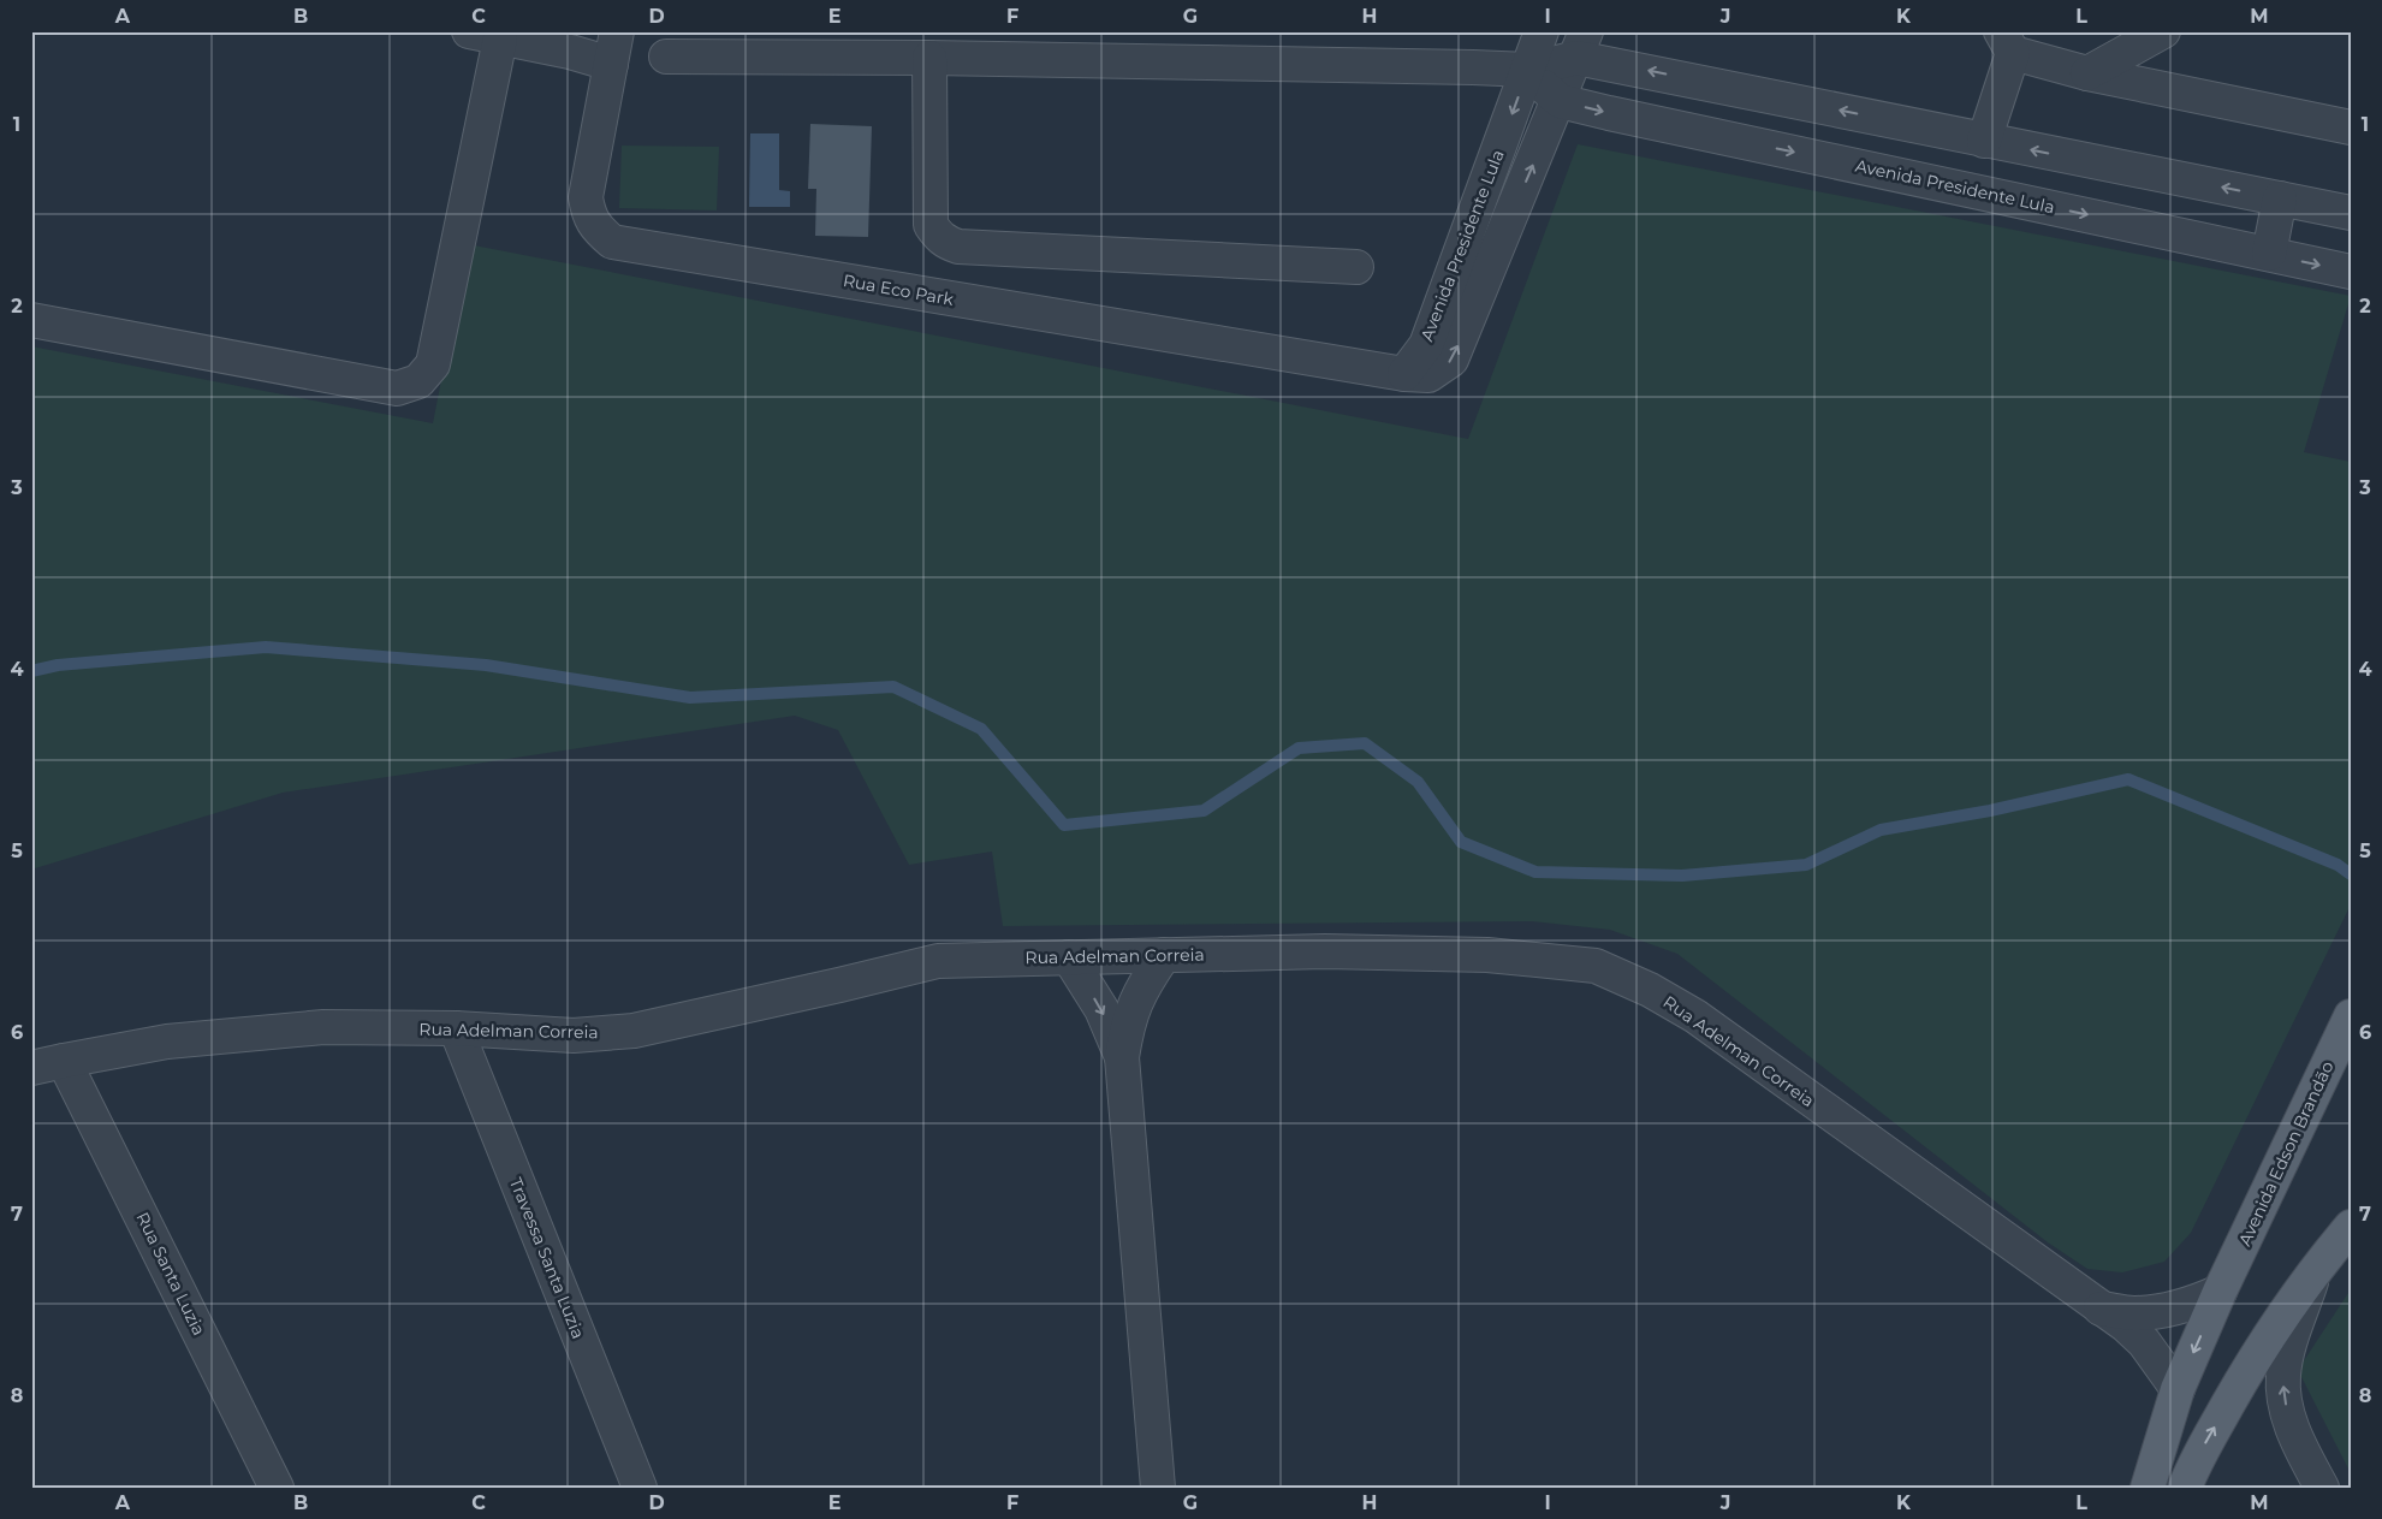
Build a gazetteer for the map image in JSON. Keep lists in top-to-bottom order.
{
  "streets": {
    "main road": ["Avenida Edson Brandão"],
    "street": [
      "Avenida Presidente Lula",
      "Rua Eco Park",
      "Rua Adelman Correia",
      "Travessa Santa Luzia",
      "Rua Santa Luzia"
    ]
  },
  "crossings": [
    ["Avenida Presidente Lula", "Rua Eco Park"],
    ["Rua Adelman Correia", "Avenida Edson Brandão"],
    ["Rua Adelman Correia", "Travessa Santa Luzia"],
    ["Rua Adelman Correia", "Rua Santa Luzia"]
  ],
  "grid": {
    "columns": [
      "A",
      "B",
      "C",
      "D",
      "E",
      "F",
      "G",
      "H",
      "I",
      "J",
      "K",
      "L",
      "M"
    ],
    "rows": [
      "1",
      "2",
      "3",
      "4",
      "5",
      "6",
      "7",
      "8"
    ]
  }
}
